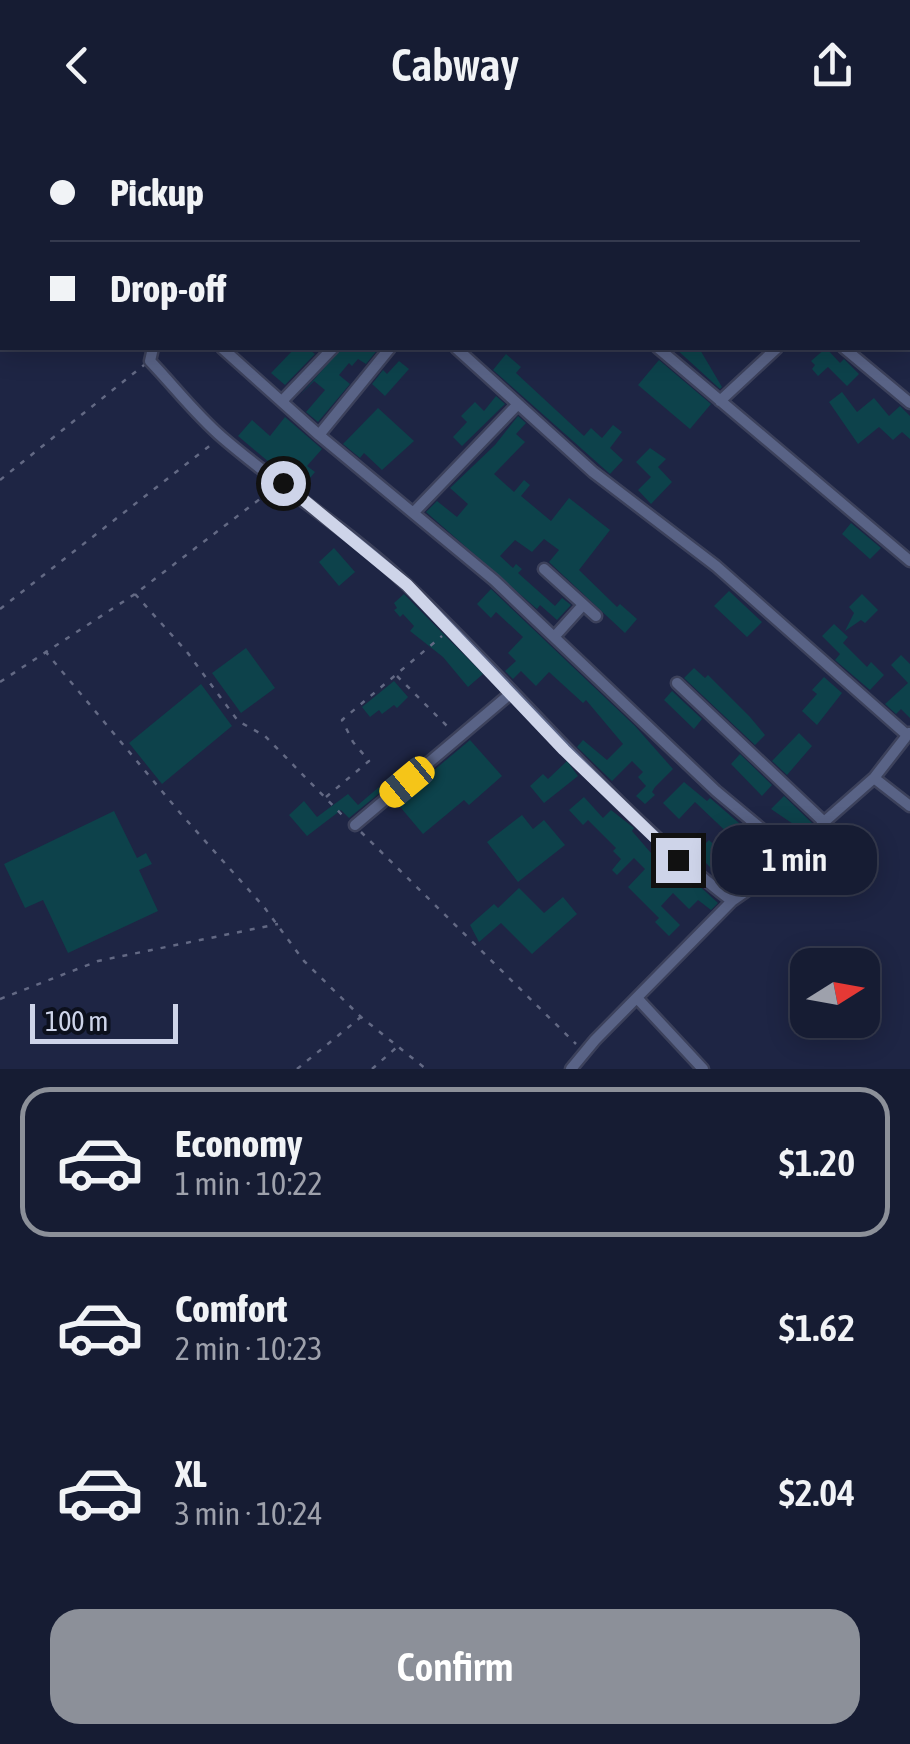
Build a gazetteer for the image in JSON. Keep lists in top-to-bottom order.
{
  "scale_bar": "100 m",
  "north": "right",
  "page": {
    "header": "Cabway",
    "banner": ["Pickup", "Drop-off"],
    "bubble": "1 min",
    "scale": "100 m",
    "list": [
      {
        "name": "Economy",
        "note": "1 min · 10:22",
        "value": "$1.20"
      },
      {
        "name": "Comfort",
        "note": "2 min · 10:23",
        "value": "$1.62"
      },
      {
        "name": "XL",
        "note": "3 min · 10:24",
        "value": "$2.04"
      }
    ],
    "buttons": "Confirm"
  }
}
